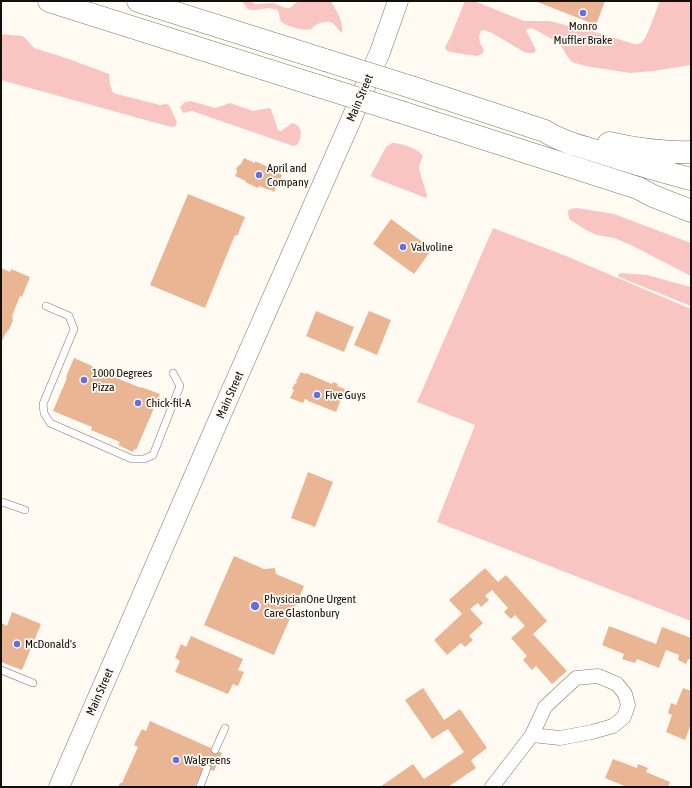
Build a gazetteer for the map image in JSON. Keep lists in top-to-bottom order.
{
  "streets": {
    "main road": ["Main Street"]
  },
  "places": [
    "Monro Muffler Brake",
    "April and Company",
    "Valvoline",
    "1000 Degrees Pizza",
    "Five Guys",
    "Chick-fil-A",
    "PhysicianOne Urgent Care Glastonbury",
    "McDonald's",
    "Walgreens"
  ]
}
